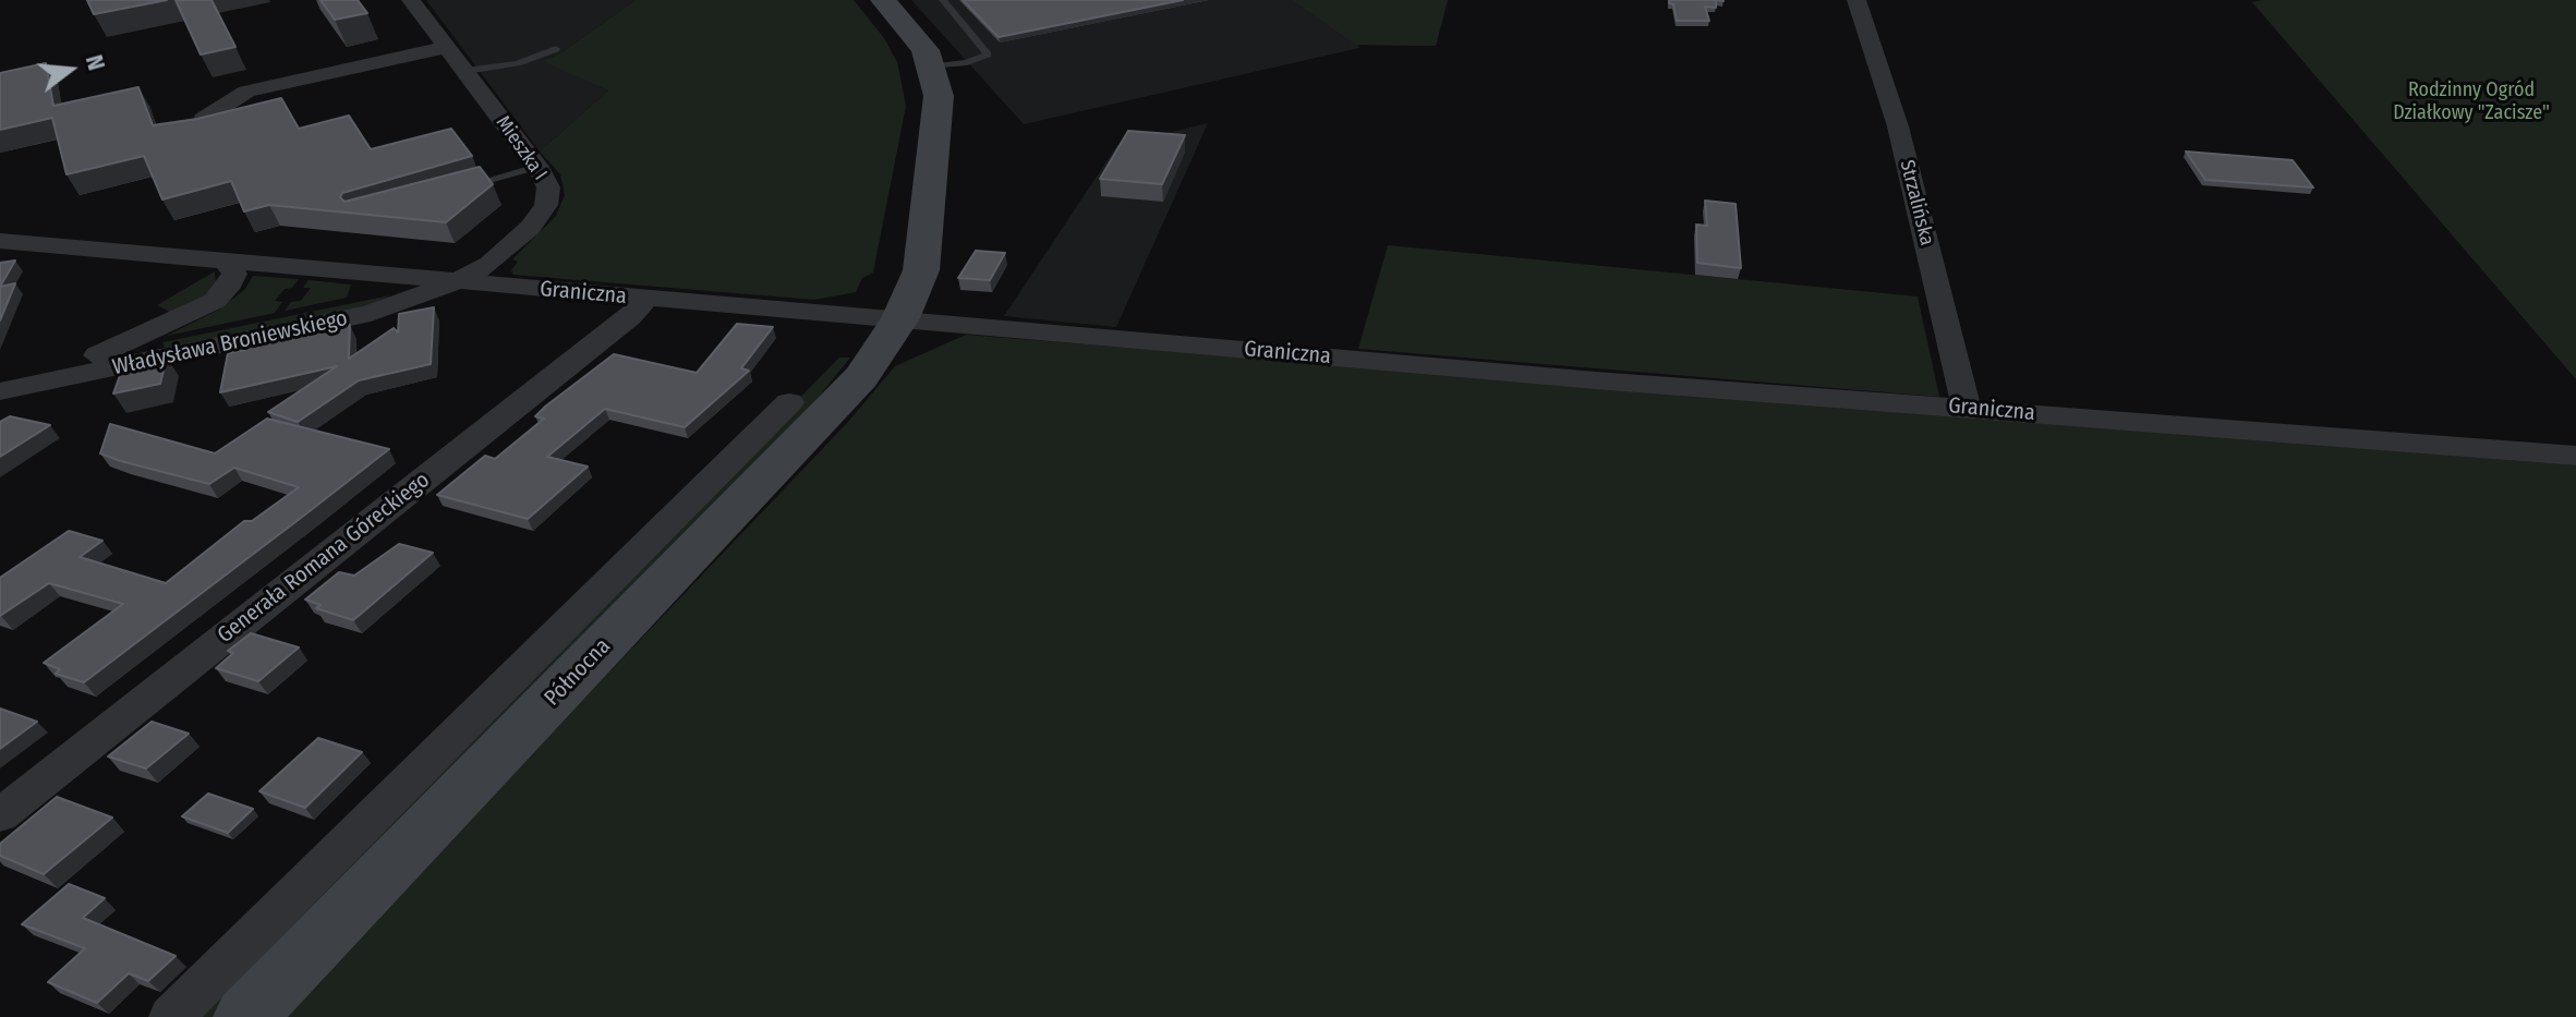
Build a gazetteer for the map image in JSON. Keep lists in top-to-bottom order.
{
  "streets": {
    "main road": ["Północna"],
    "street": [
      "Mieszka I",
      "Strzalińska",
      "Graniczna",
      "Władysława Broniewskiego",
      "Generała Romana Góreckiego"
    ]
  },
  "crossings": [
    ["Mieszka I", "Graniczna"],
    ["Mieszka I", "Władysława Broniewskiego"],
    ["Strzalińska", "Graniczna"],
    ["Graniczna", "Władysława Broniewskiego"],
    ["Graniczna", "Generała Romana Góreckiego"],
    ["Graniczna", "Północna"]
  ],
  "parks": ["Rodzinny Ogród Działkowy \"Zacisze\""],
  "north": "right"
}
